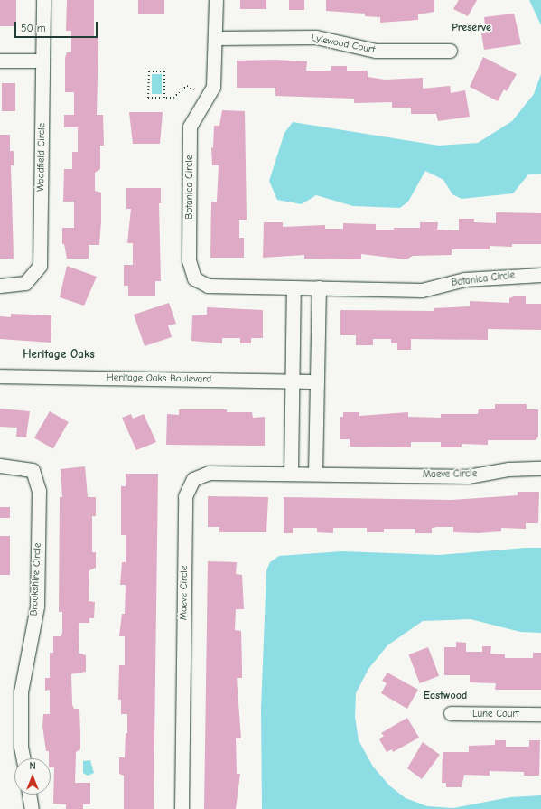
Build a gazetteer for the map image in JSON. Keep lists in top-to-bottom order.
{
  "streets": {
    "street": [
      "Lylewood Court",
      "Woodfield Circle",
      "Botanica Circle",
      "Heritage Oaks Boulevard",
      "Maeve Circle",
      "Brookshire Circle",
      "Lune Court"
    ]
  },
  "crossings": [
    ["Lylewood Court", "Botanica Circle"]
  ],
  "districts": ["Preserve", "Heritage Oaks", "Eastwood"],
  "scale_bar": "50 m",
  "north": "top"
}
